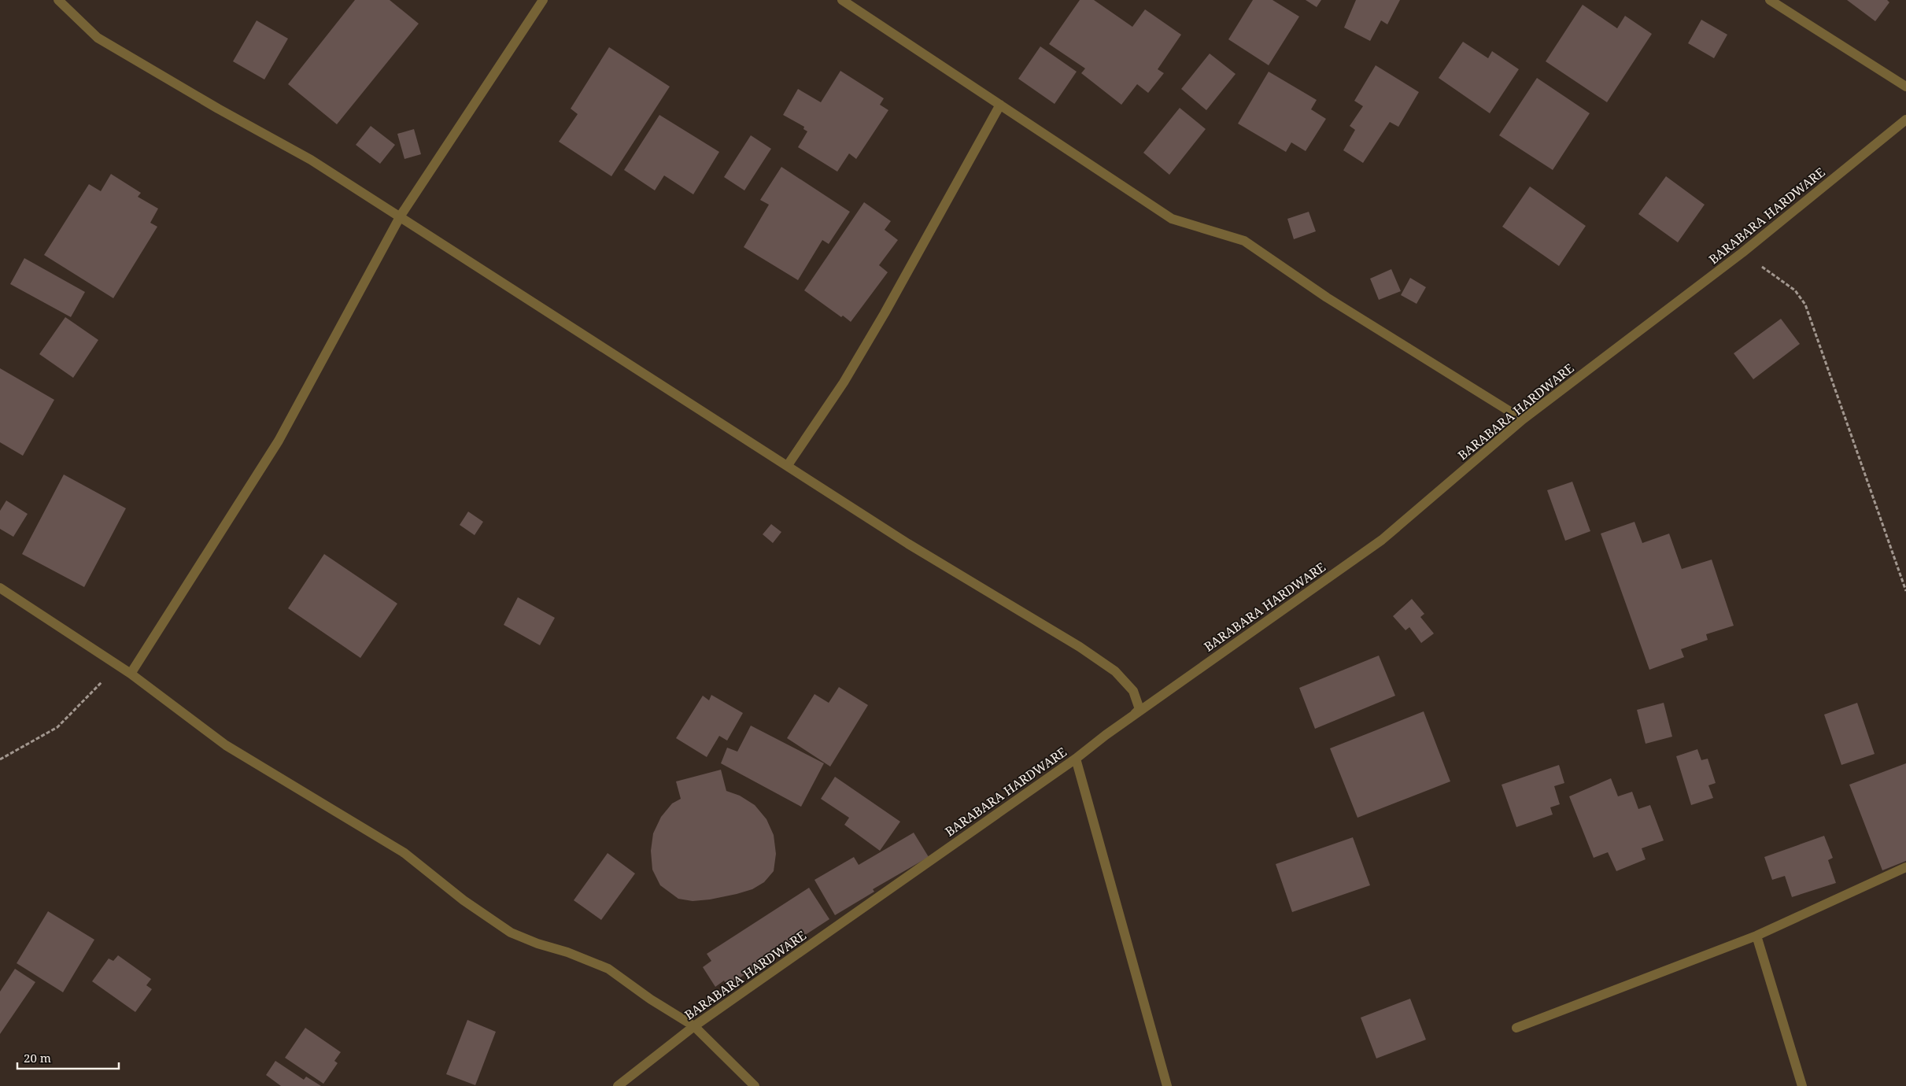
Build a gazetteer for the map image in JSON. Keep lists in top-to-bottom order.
{
  "streets": {
    "street": ["BARABARA HARDWARE"]
  },
  "scale_bar": "20 m"
}
